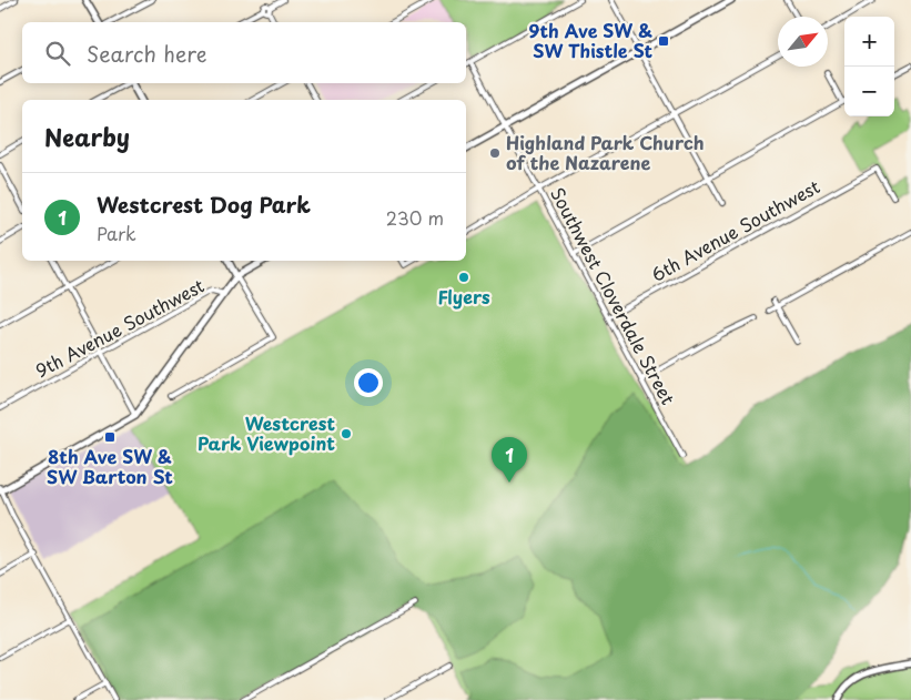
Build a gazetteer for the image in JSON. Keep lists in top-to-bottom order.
{
  "streets": {
    "street": ["6th Avenue Southwest", "Southwest Cloverdale Street", "9th Avenue Southwest"]
  },
  "crossings": [
    ["6th Avenue Southwest", "Southwest Cloverdale Street"]
  ],
  "places": {
    "transit": ["9th Ave SW & SW Thistle St", "8th Ave SW & SW Barton St"],
    "other": ["Highland Park Church of the Nazarene", "Flyers", "Westcrest Park Viewpoint"]
  },
  "north": "top right",
  "page": {
    "map_buttons": ["+", "−"],
    "search": "Search here",
    "heading": "Nearby",
    "list": [
      {
        "mark": "1",
        "name": "Westcrest Dog Park",
        "note": "Park",
        "value": "230 m"
      }
    ],
    "pins": "1"
  }
}
